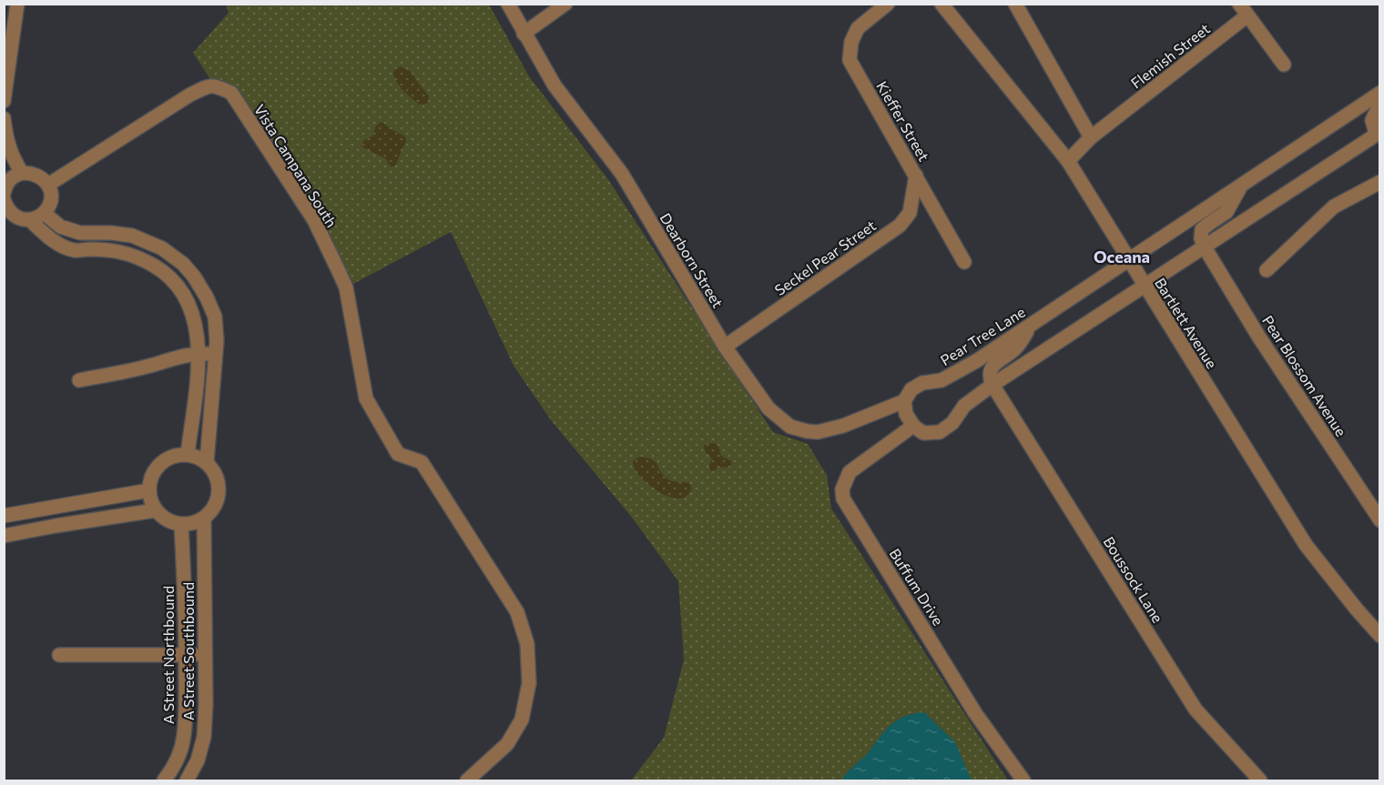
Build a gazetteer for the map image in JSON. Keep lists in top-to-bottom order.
{
  "streets": {
    "street": [
      "Flemish Street",
      "Kieffer Street",
      "Vista Campana South",
      "Seckel Pear Street",
      "Dearborn Street",
      "Bartlett Avenue",
      "Pear Tree Lane",
      "Pear Blossom Avenue",
      "Boussock Lane",
      "Buffum Drive",
      "A Street Southbound",
      "A Street Northbound"
    ]
  },
  "crossings": [
    ["Flemish Street", "Bartlett Avenue"],
    ["Kieffer Street", "Seckel Pear Street"],
    ["Seckel Pear Street", "Dearborn Street"],
    ["Dearborn Street", "Pear Tree Lane"],
    ["Bartlett Avenue", "Pear Tree Lane"],
    ["A Street Southbound", "A Street Northbound"]
  ],
  "districts": ["Oceana"]
}
